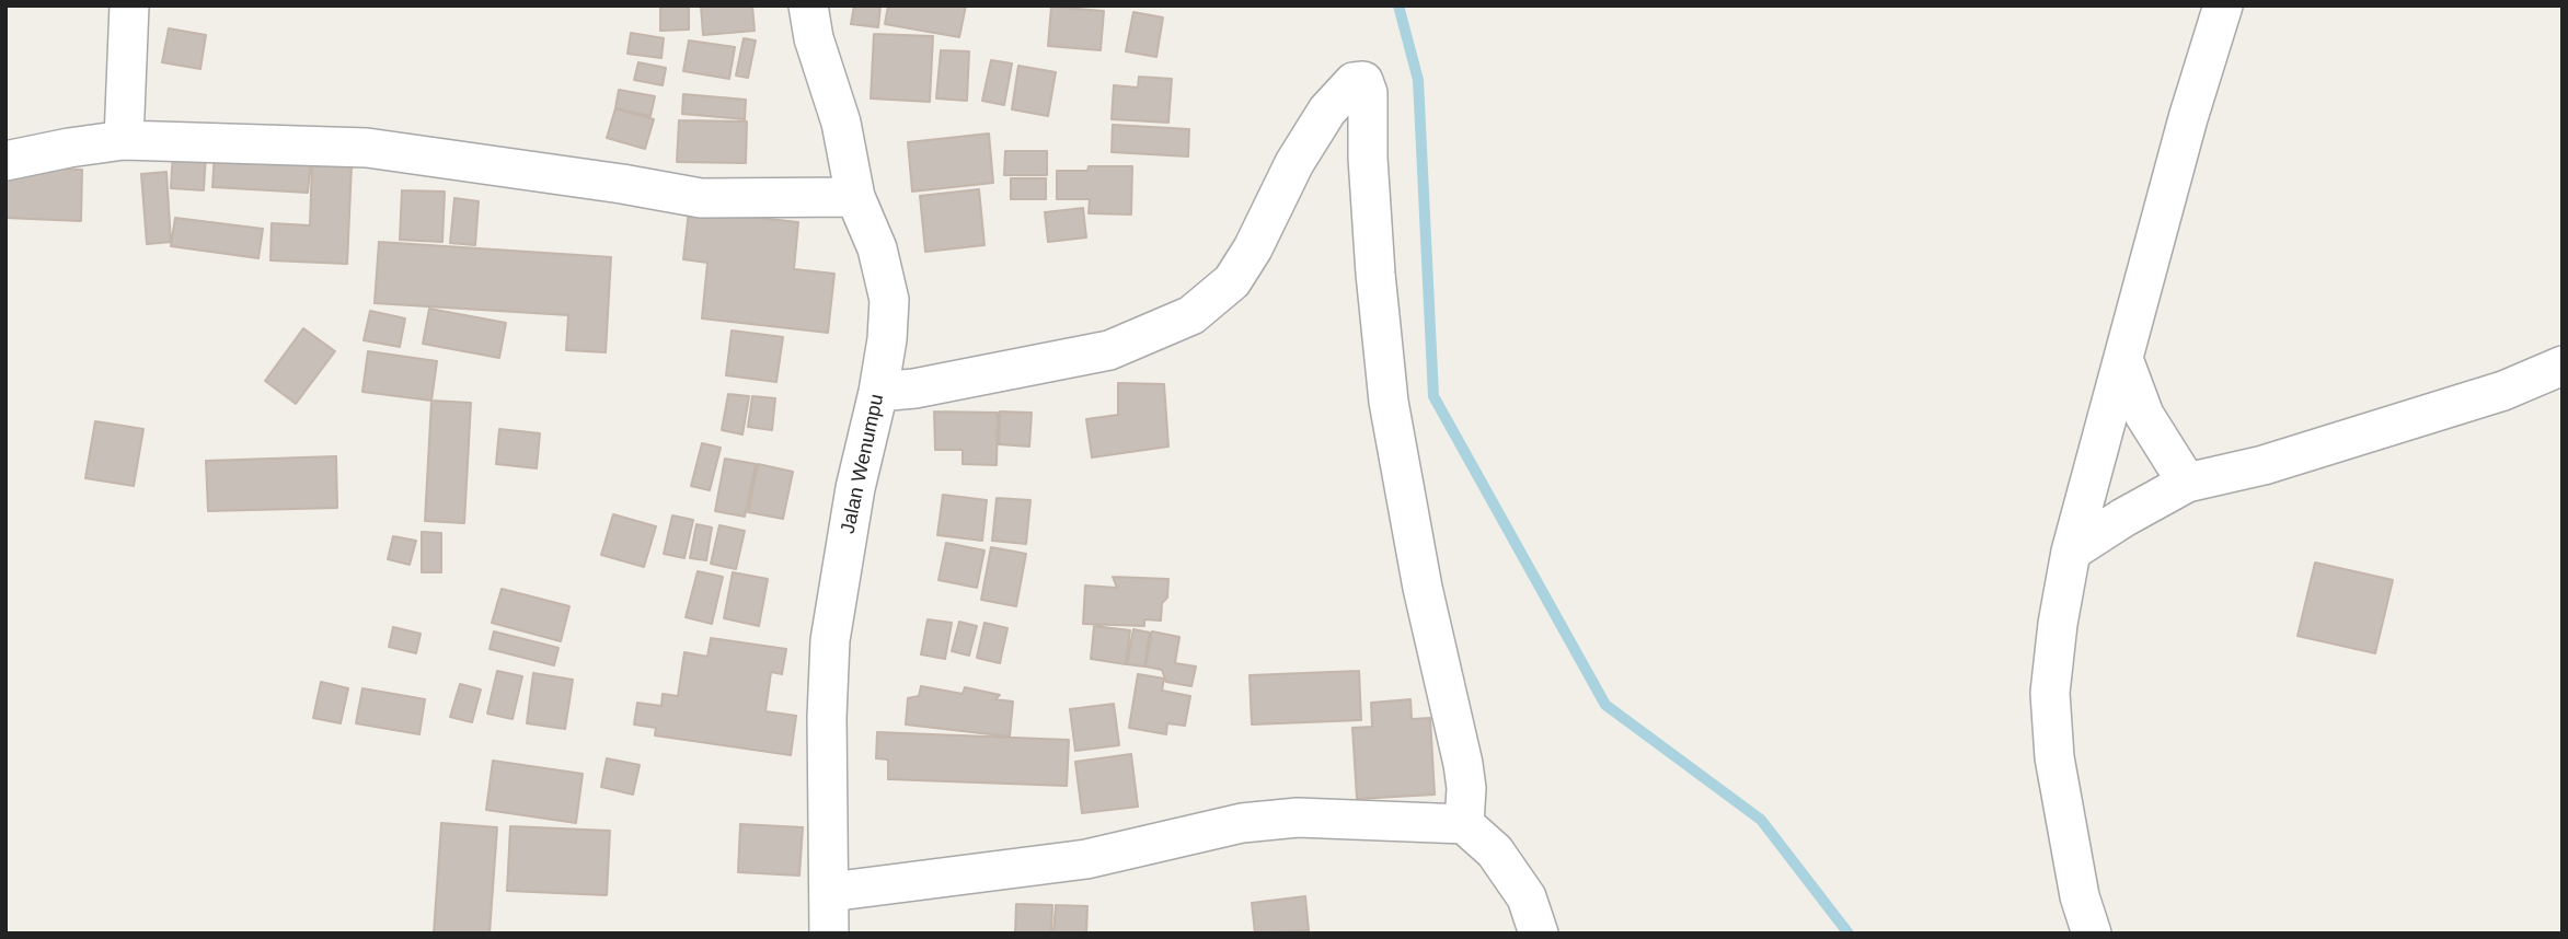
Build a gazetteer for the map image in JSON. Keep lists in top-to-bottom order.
{
  "streets": {
    "street": ["Jalan Wenumpu"]
  }
}
